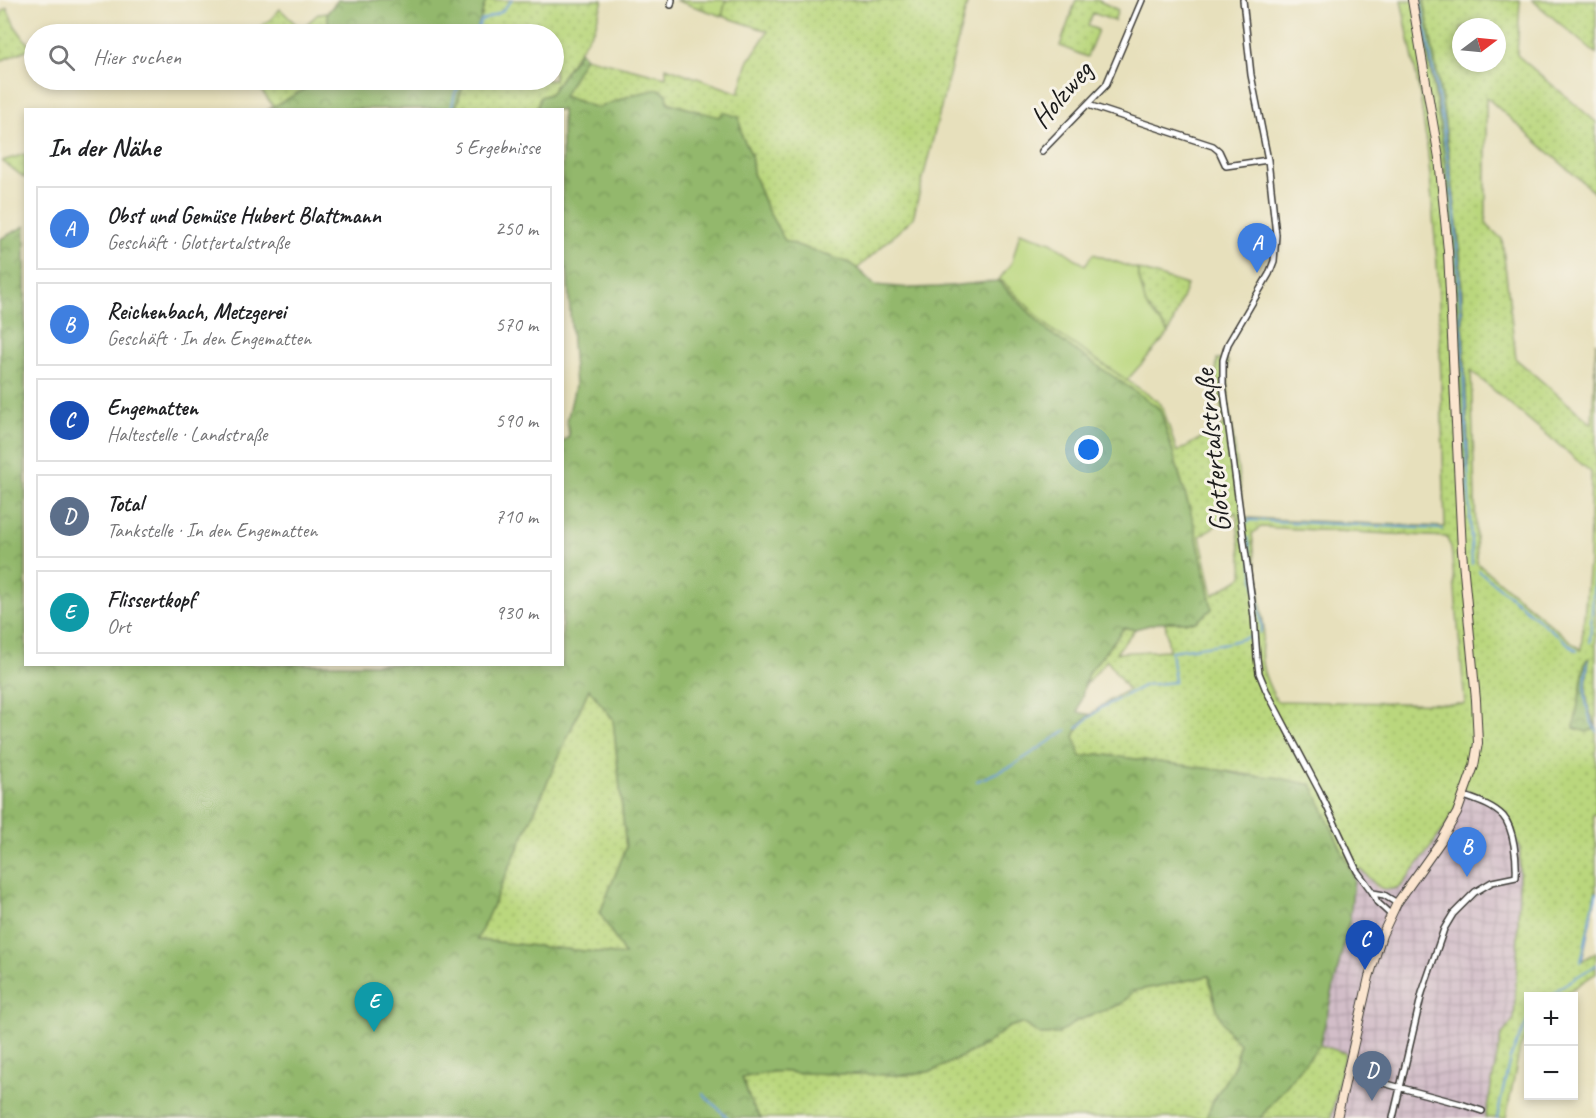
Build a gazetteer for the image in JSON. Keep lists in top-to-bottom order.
{
  "streets": {
    "street": ["Holzweg", "Glottertalstraße"]
  },
  "north": "right",
  "page": {
    "search": "Hier suchen",
    "heading": ["In der Nähe", "5 Ergebnisse"],
    "list": [
      {
        "mark": "A",
        "name": "Obst und Gemüse Hubert Blattmann",
        "note": "Geschäft · Glottertalstraße",
        "value": "250 m"
      },
      {
        "mark": "B",
        "name": "Reichenbach, Metzgerei",
        "note": "Geschäft · In den Engematten",
        "value": "570 m"
      },
      {
        "mark": "C",
        "name": "Engematten",
        "note": "Haltestelle · Landstraße",
        "value": "590 m"
      },
      {
        "mark": "D",
        "name": "Total",
        "note": "Tankstelle · In den Engematten",
        "value": "710 m"
      },
      {
        "mark": "E",
        "name": "Flissertkopf",
        "note": "Ort",
        "value": "930 m"
      }
    ],
    "pins": [
      "A",
      "B",
      "C",
      "E",
      "D"
    ],
    "map_buttons": ["+", "−"]
  }
}
